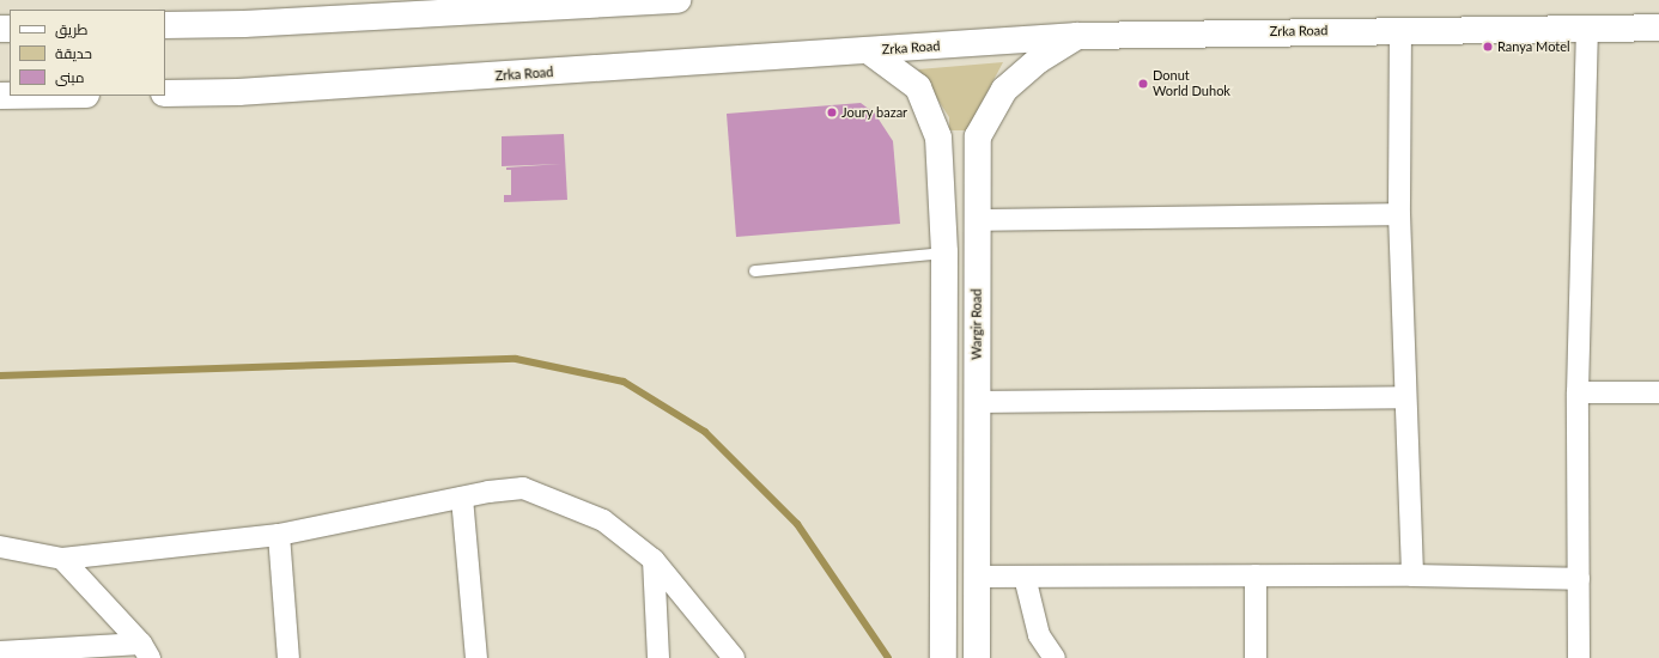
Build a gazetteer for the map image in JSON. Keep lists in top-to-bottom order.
{
  "streets": {
    "main road": ["Zrka Road", "Wargir Road"]
  },
  "crossings": [
    ["Zrka Road", "Wargir Road"]
  ],
  "places": ["Ranya Motel", "Donut World Duhok", "Joury bazar"],
  "legend": ["طريق", "حديقة", "مبنى"]
}
